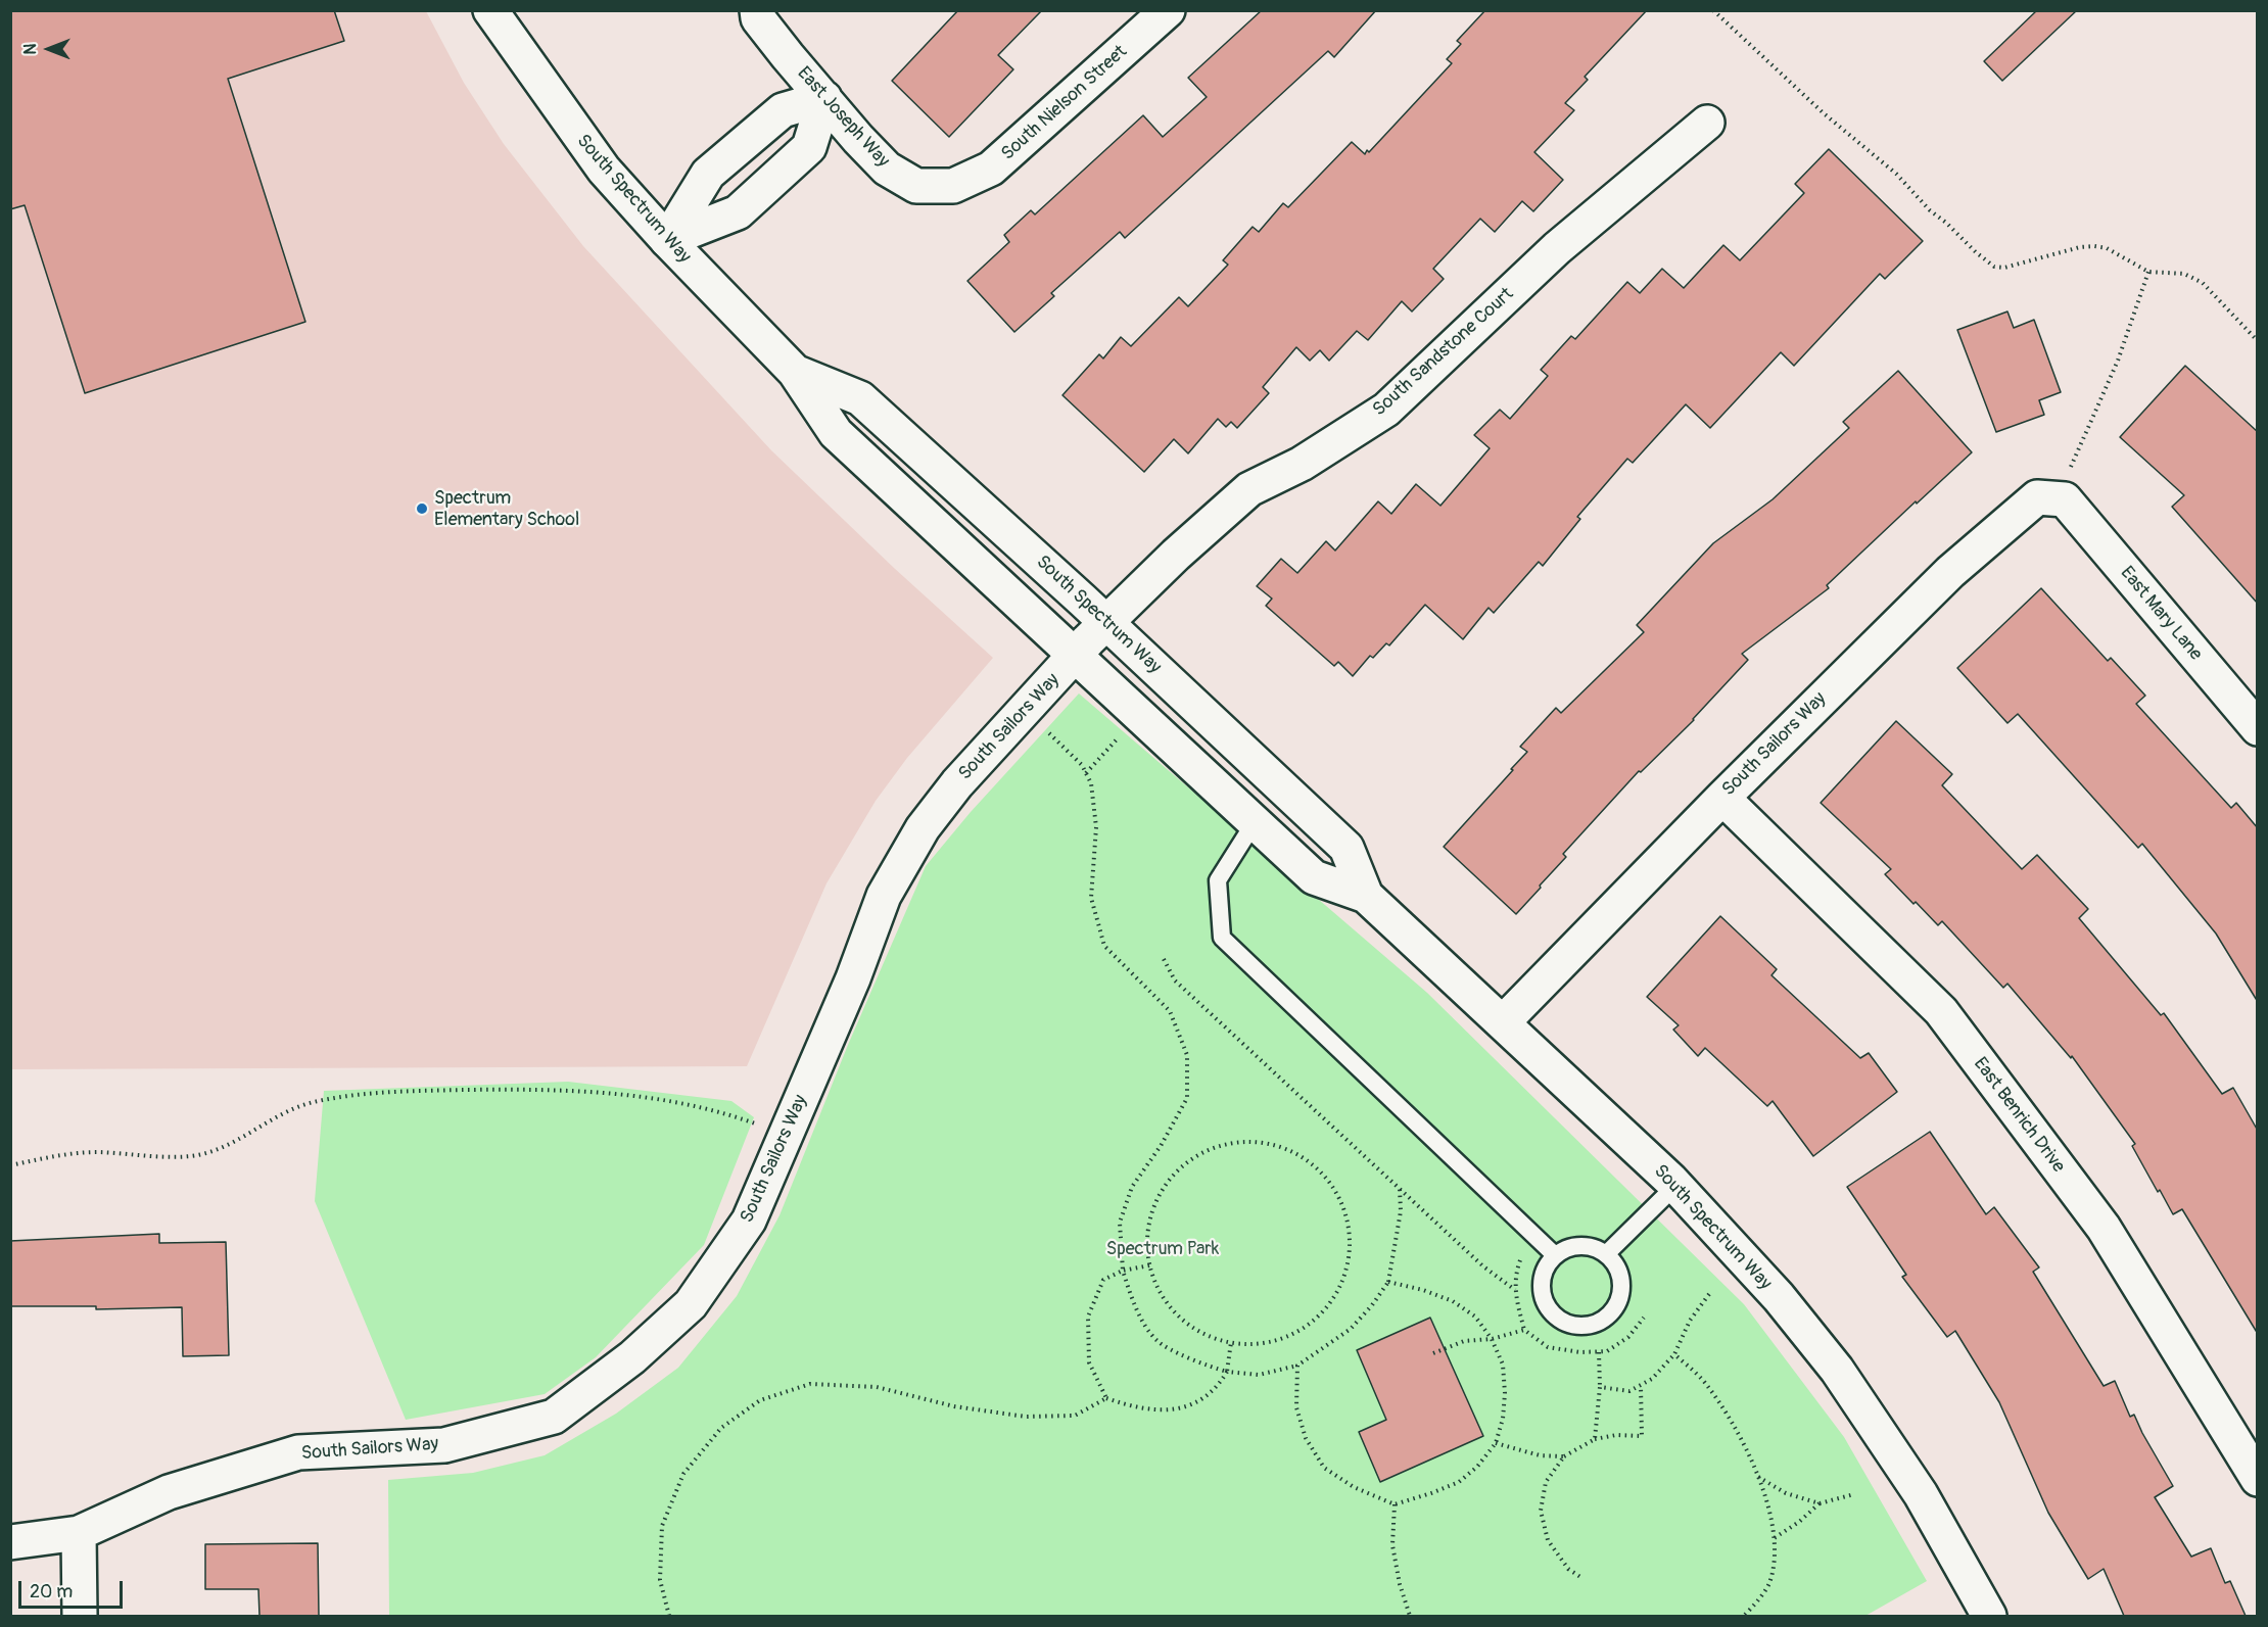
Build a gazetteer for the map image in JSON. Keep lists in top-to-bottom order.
{
  "streets": {
    "street": [
      "South Nielson Street",
      "East Joseph Way",
      "South Spectrum Way",
      "South Sandstone Court",
      "East Mary Lane",
      "South Sailors Way",
      "East Benrich Drive"
    ]
  },
  "crossings": [
    ["South Nielson Street", "East Joseph Way"],
    ["South Spectrum Way", "South Sandstone Court"],
    ["South Spectrum Way", "South Sailors Way"],
    ["South Sandstone Court", "South Sailors Way"],
    ["East Mary Lane", "South Sailors Way"],
    ["South Sailors Way", "East Benrich Drive"]
  ],
  "parks": ["Spectrum Park"],
  "places": ["Spectrum Elementary School"],
  "scale_bar": "20 m",
  "north": "left"
}
